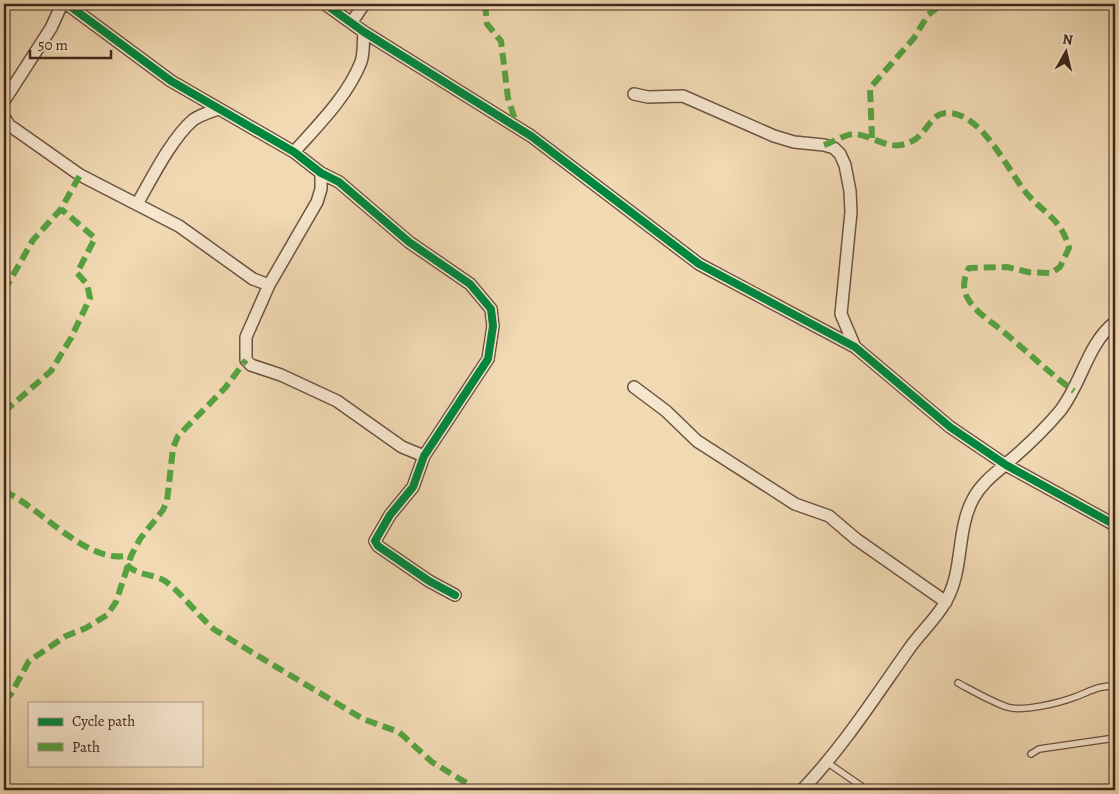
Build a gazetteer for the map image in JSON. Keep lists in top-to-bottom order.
{
  "legend": ["Cycle path", "Path"],
  "scale_bar": "50 m",
  "north": "top"
}
